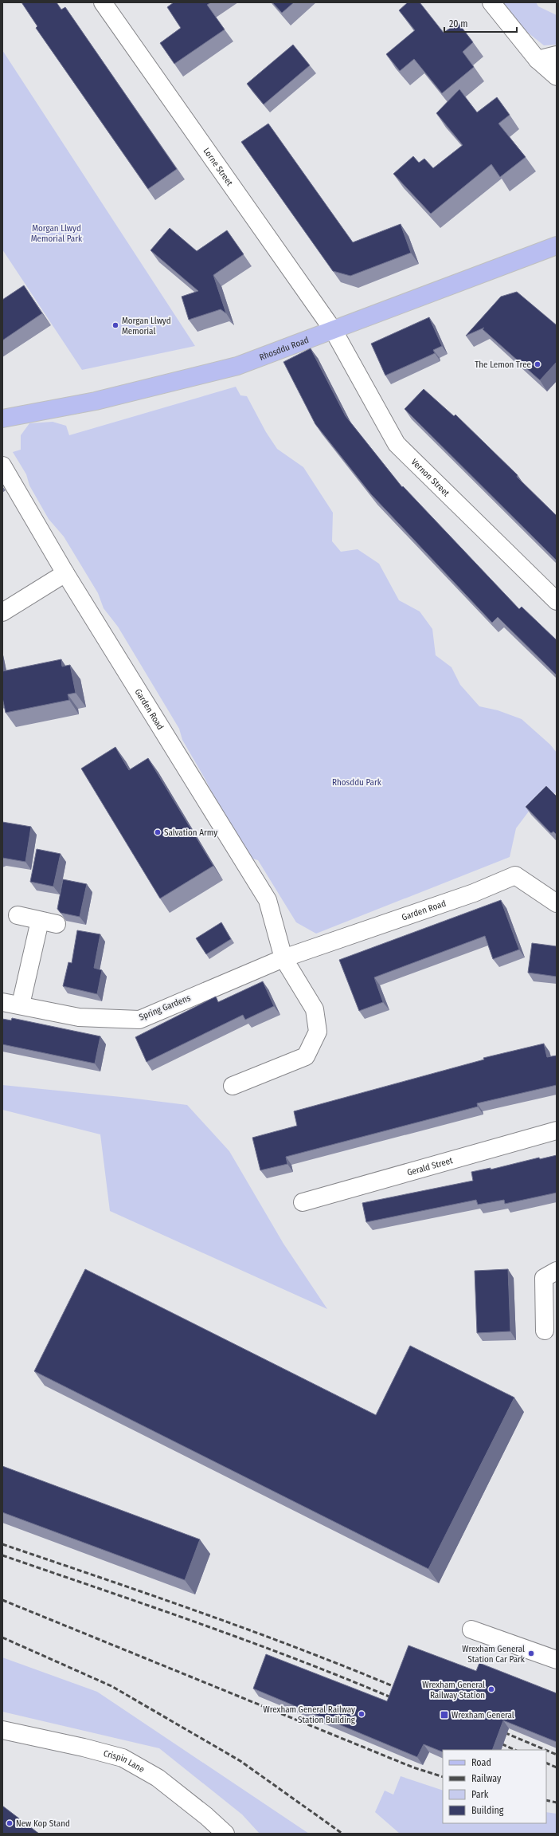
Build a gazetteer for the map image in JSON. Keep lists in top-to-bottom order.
{
  "streets": {
    "main road": ["Rhosddu Road"],
    "street": [
      "Lorne Street",
      "Vernon Street",
      "Garden Road",
      "Spring Gardens",
      "Gerald Street",
      "Crispin Lane"
    ]
  },
  "crossings": [
    ["Lorne Street", "Rhosddu Road"],
    ["Lorne Street", "Vernon Street"],
    ["Rhosddu Road", "Vernon Street"],
    ["Garden Road", "Spring Gardens"]
  ],
  "parks": ["Morgan Llwyd Memorial Park", "Rhosddu Park"],
  "places": {
    "other": [
      "Morgan Llwyd Memorial",
      "The Lemon Tree",
      "Salvation Army",
      "Wrexham General Station Car Park",
      "Wrexham General Railway Station",
      "Wrexham General Railway Station Building",
      "New Kop Stand"
    ],
    "transit": ["Wrexham General"]
  },
  "legend": [
    "Road",
    "Railway",
    "Park",
    "Building"
  ],
  "scale_bar": "20 m"
}
